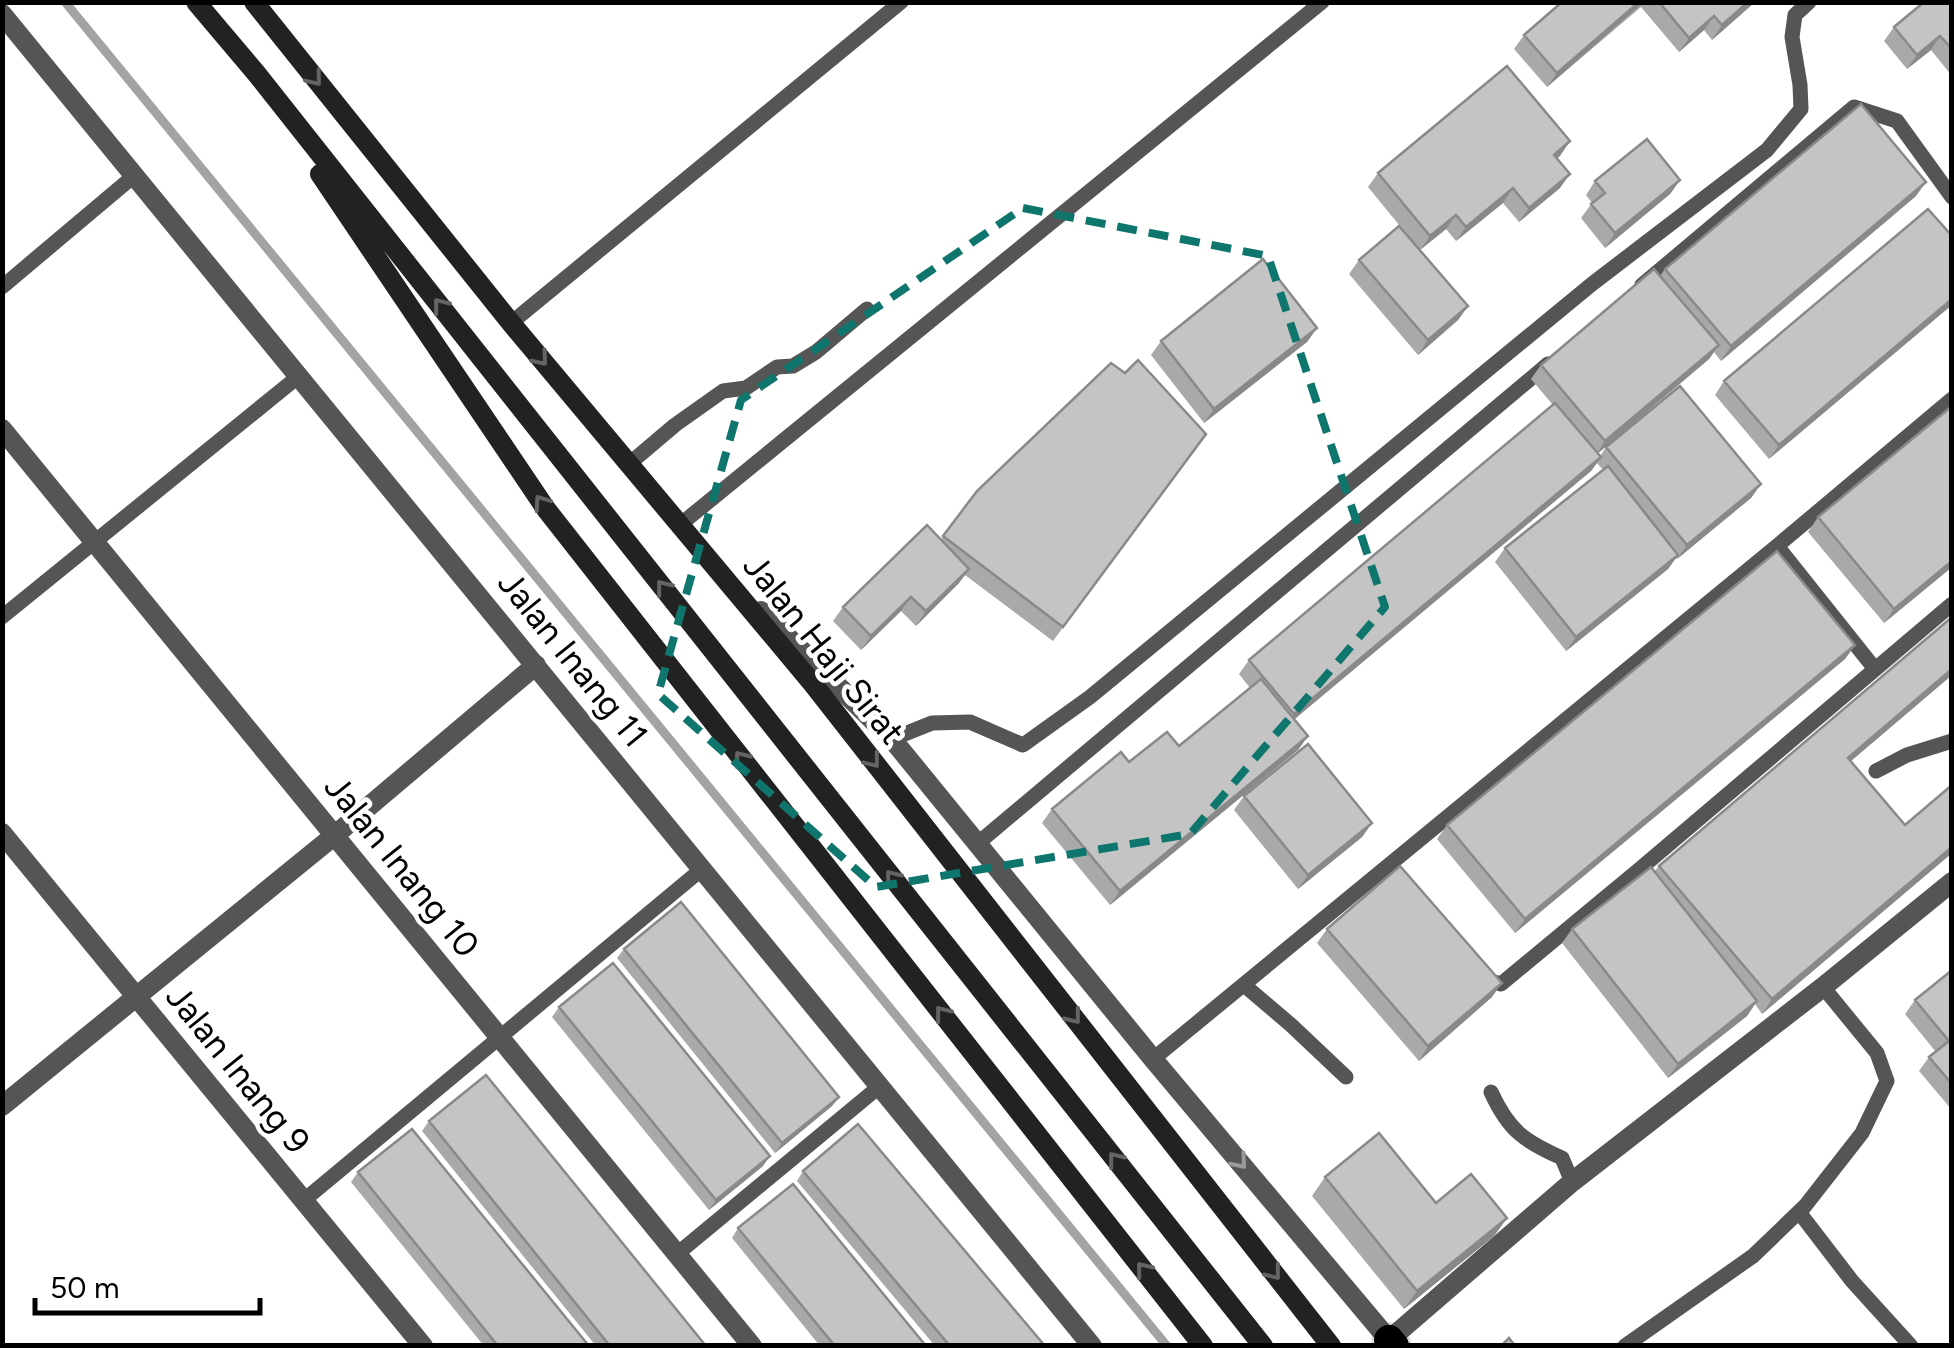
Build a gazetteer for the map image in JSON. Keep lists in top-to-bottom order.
{
  "streets": {
    "main road": ["Jalan Haji Sirat"],
    "street": ["Jalan Inang 11", "Jalan Inang 10", "Jalan Inang 9"]
  },
  "scale_bar": "50 m"
}
